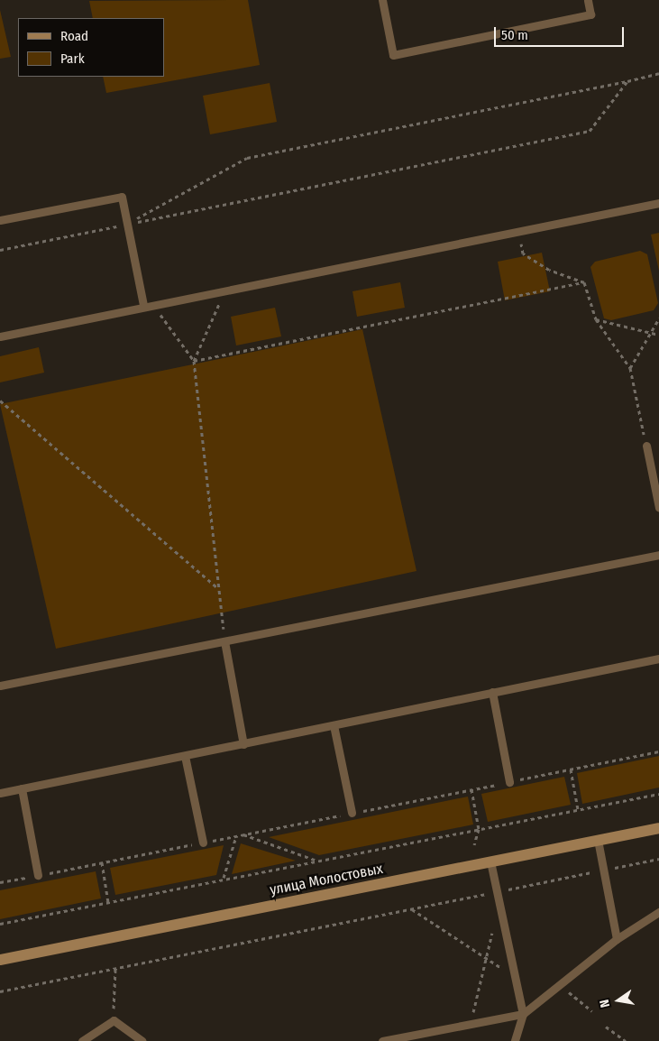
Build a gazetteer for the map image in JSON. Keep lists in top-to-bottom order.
{
  "streets": {
    "street": ["улица Молостовых"]
  },
  "legend": ["Road", "Park"],
  "scale_bar": "50 m",
  "north": "left"
}
